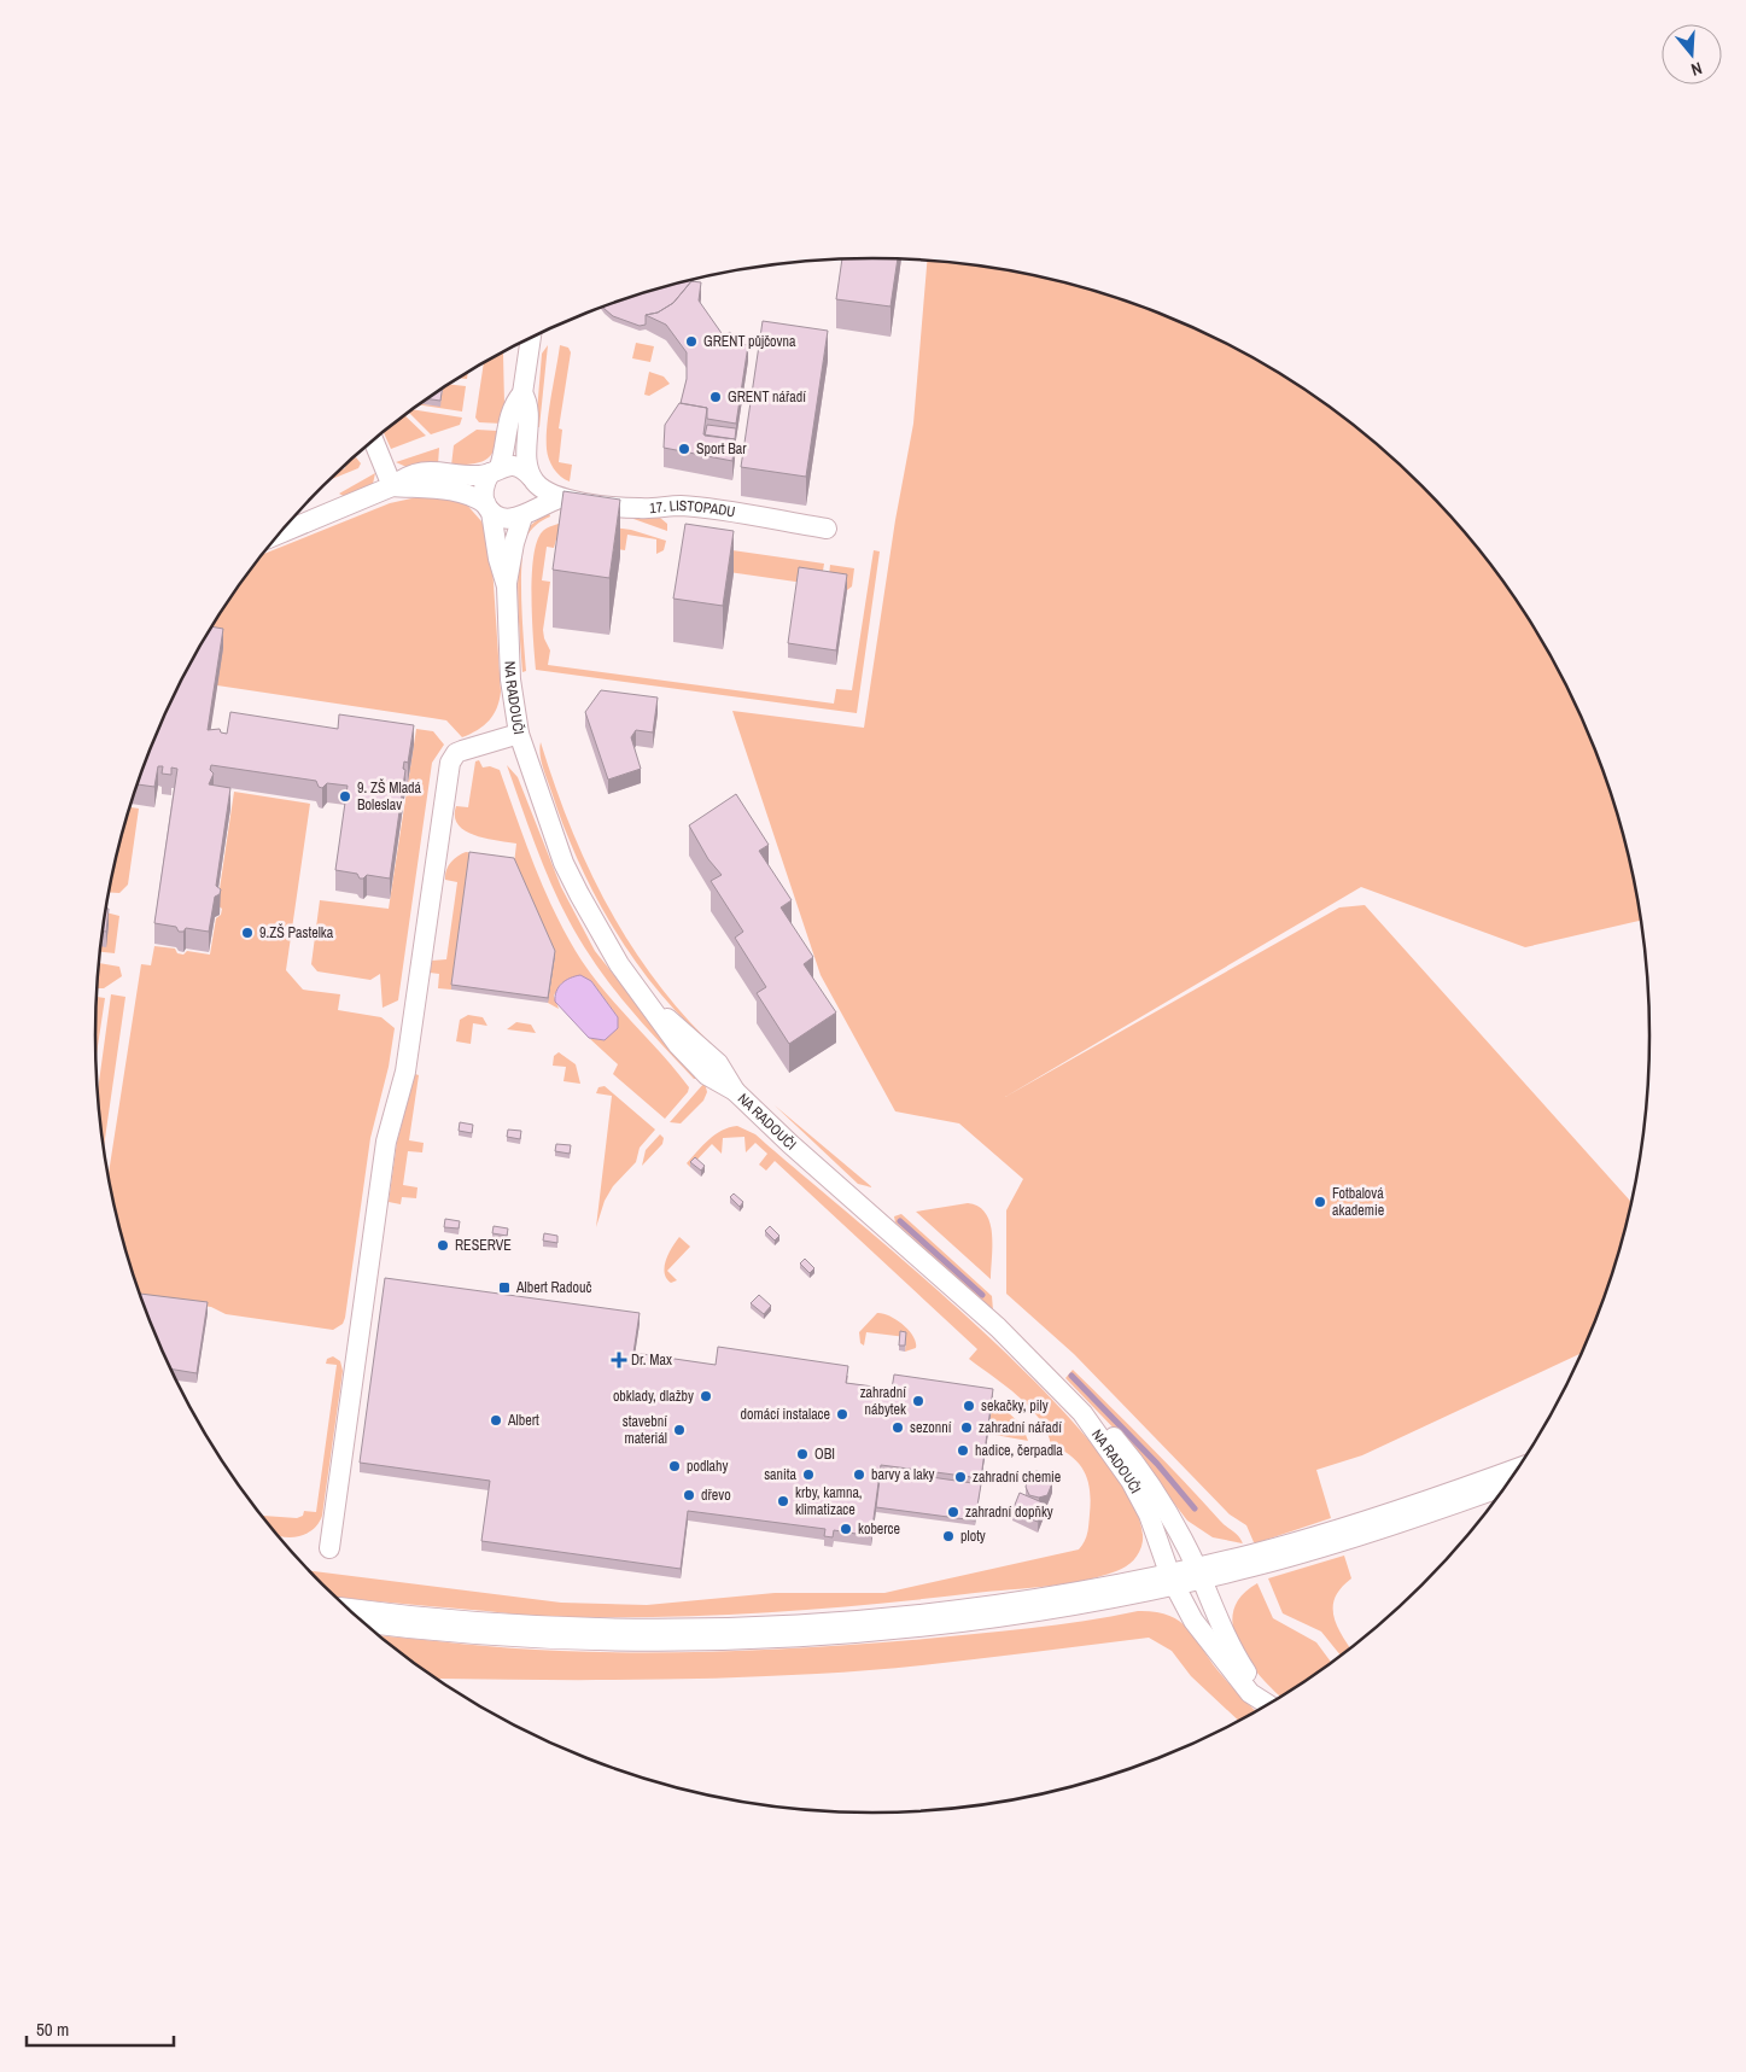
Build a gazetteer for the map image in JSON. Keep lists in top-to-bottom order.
{
  "streets": {
    "street": ["17. LISTOPADU", "NA RADOUČI"]
  },
  "places": {
    "other": [
      "GRENT půjčovna",
      "GRENT nářadí",
      "Sport Bar",
      "9. ZŠ Mladá Boleslav",
      "9.ZŠ Pastelka",
      "Fotbalová akademie",
      "RESERVE",
      "obklady, dlažby",
      "zahradní nábytek",
      "sekačky, pily",
      "domácí instalace",
      "Albert",
      "sezonní",
      "zahradní nářadí",
      "stavební materiál",
      "hadice, čerpadla",
      "OBI",
      "podlahy",
      "sanita",
      "barvy a laky",
      "zahradní chemie",
      "dřevo",
      "krby, kamna, klimatizace",
      "zahradní dopňky",
      "koberce",
      "ploty"
    ],
    "transit": ["Albert Radouč"],
    "health": ["Dr. Max"]
  },
  "scale_bar": "50 m",
  "north": "bottom"
}
